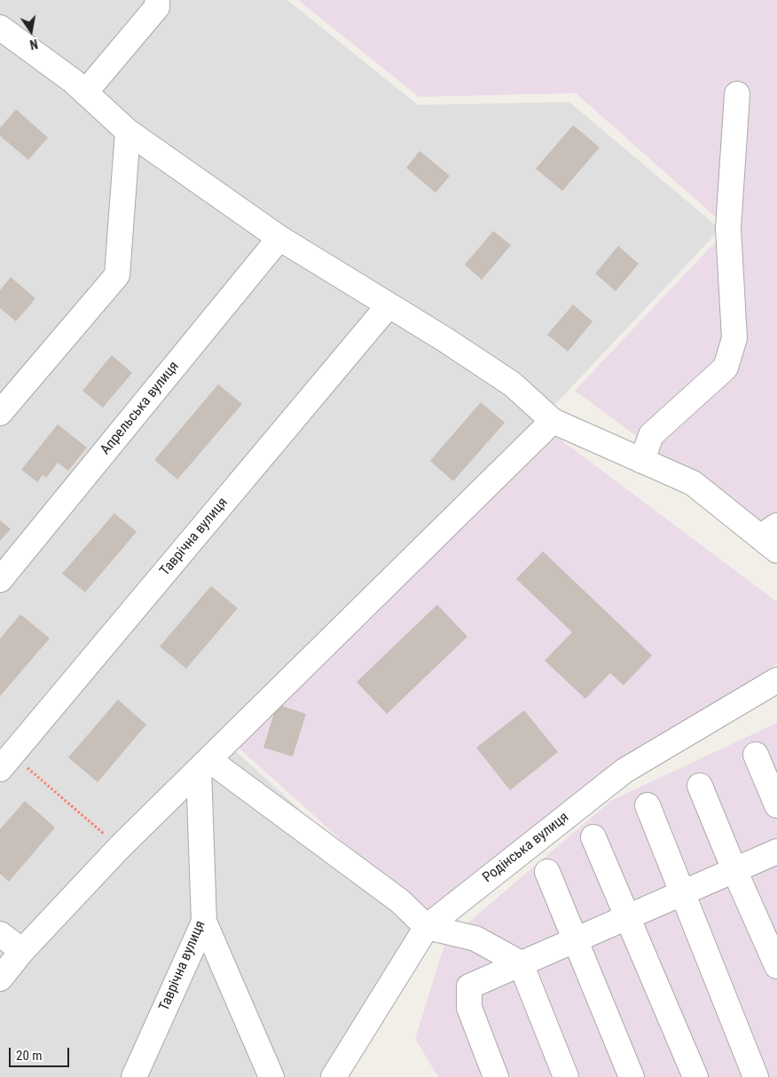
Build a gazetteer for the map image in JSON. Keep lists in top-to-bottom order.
{
  "streets": {
    "street": ["Апрельська вулиця", "Таврічна вулиця", "Родінська вулиця"]
  },
  "scale_bar": "20 m",
  "north": "bottom"
}
